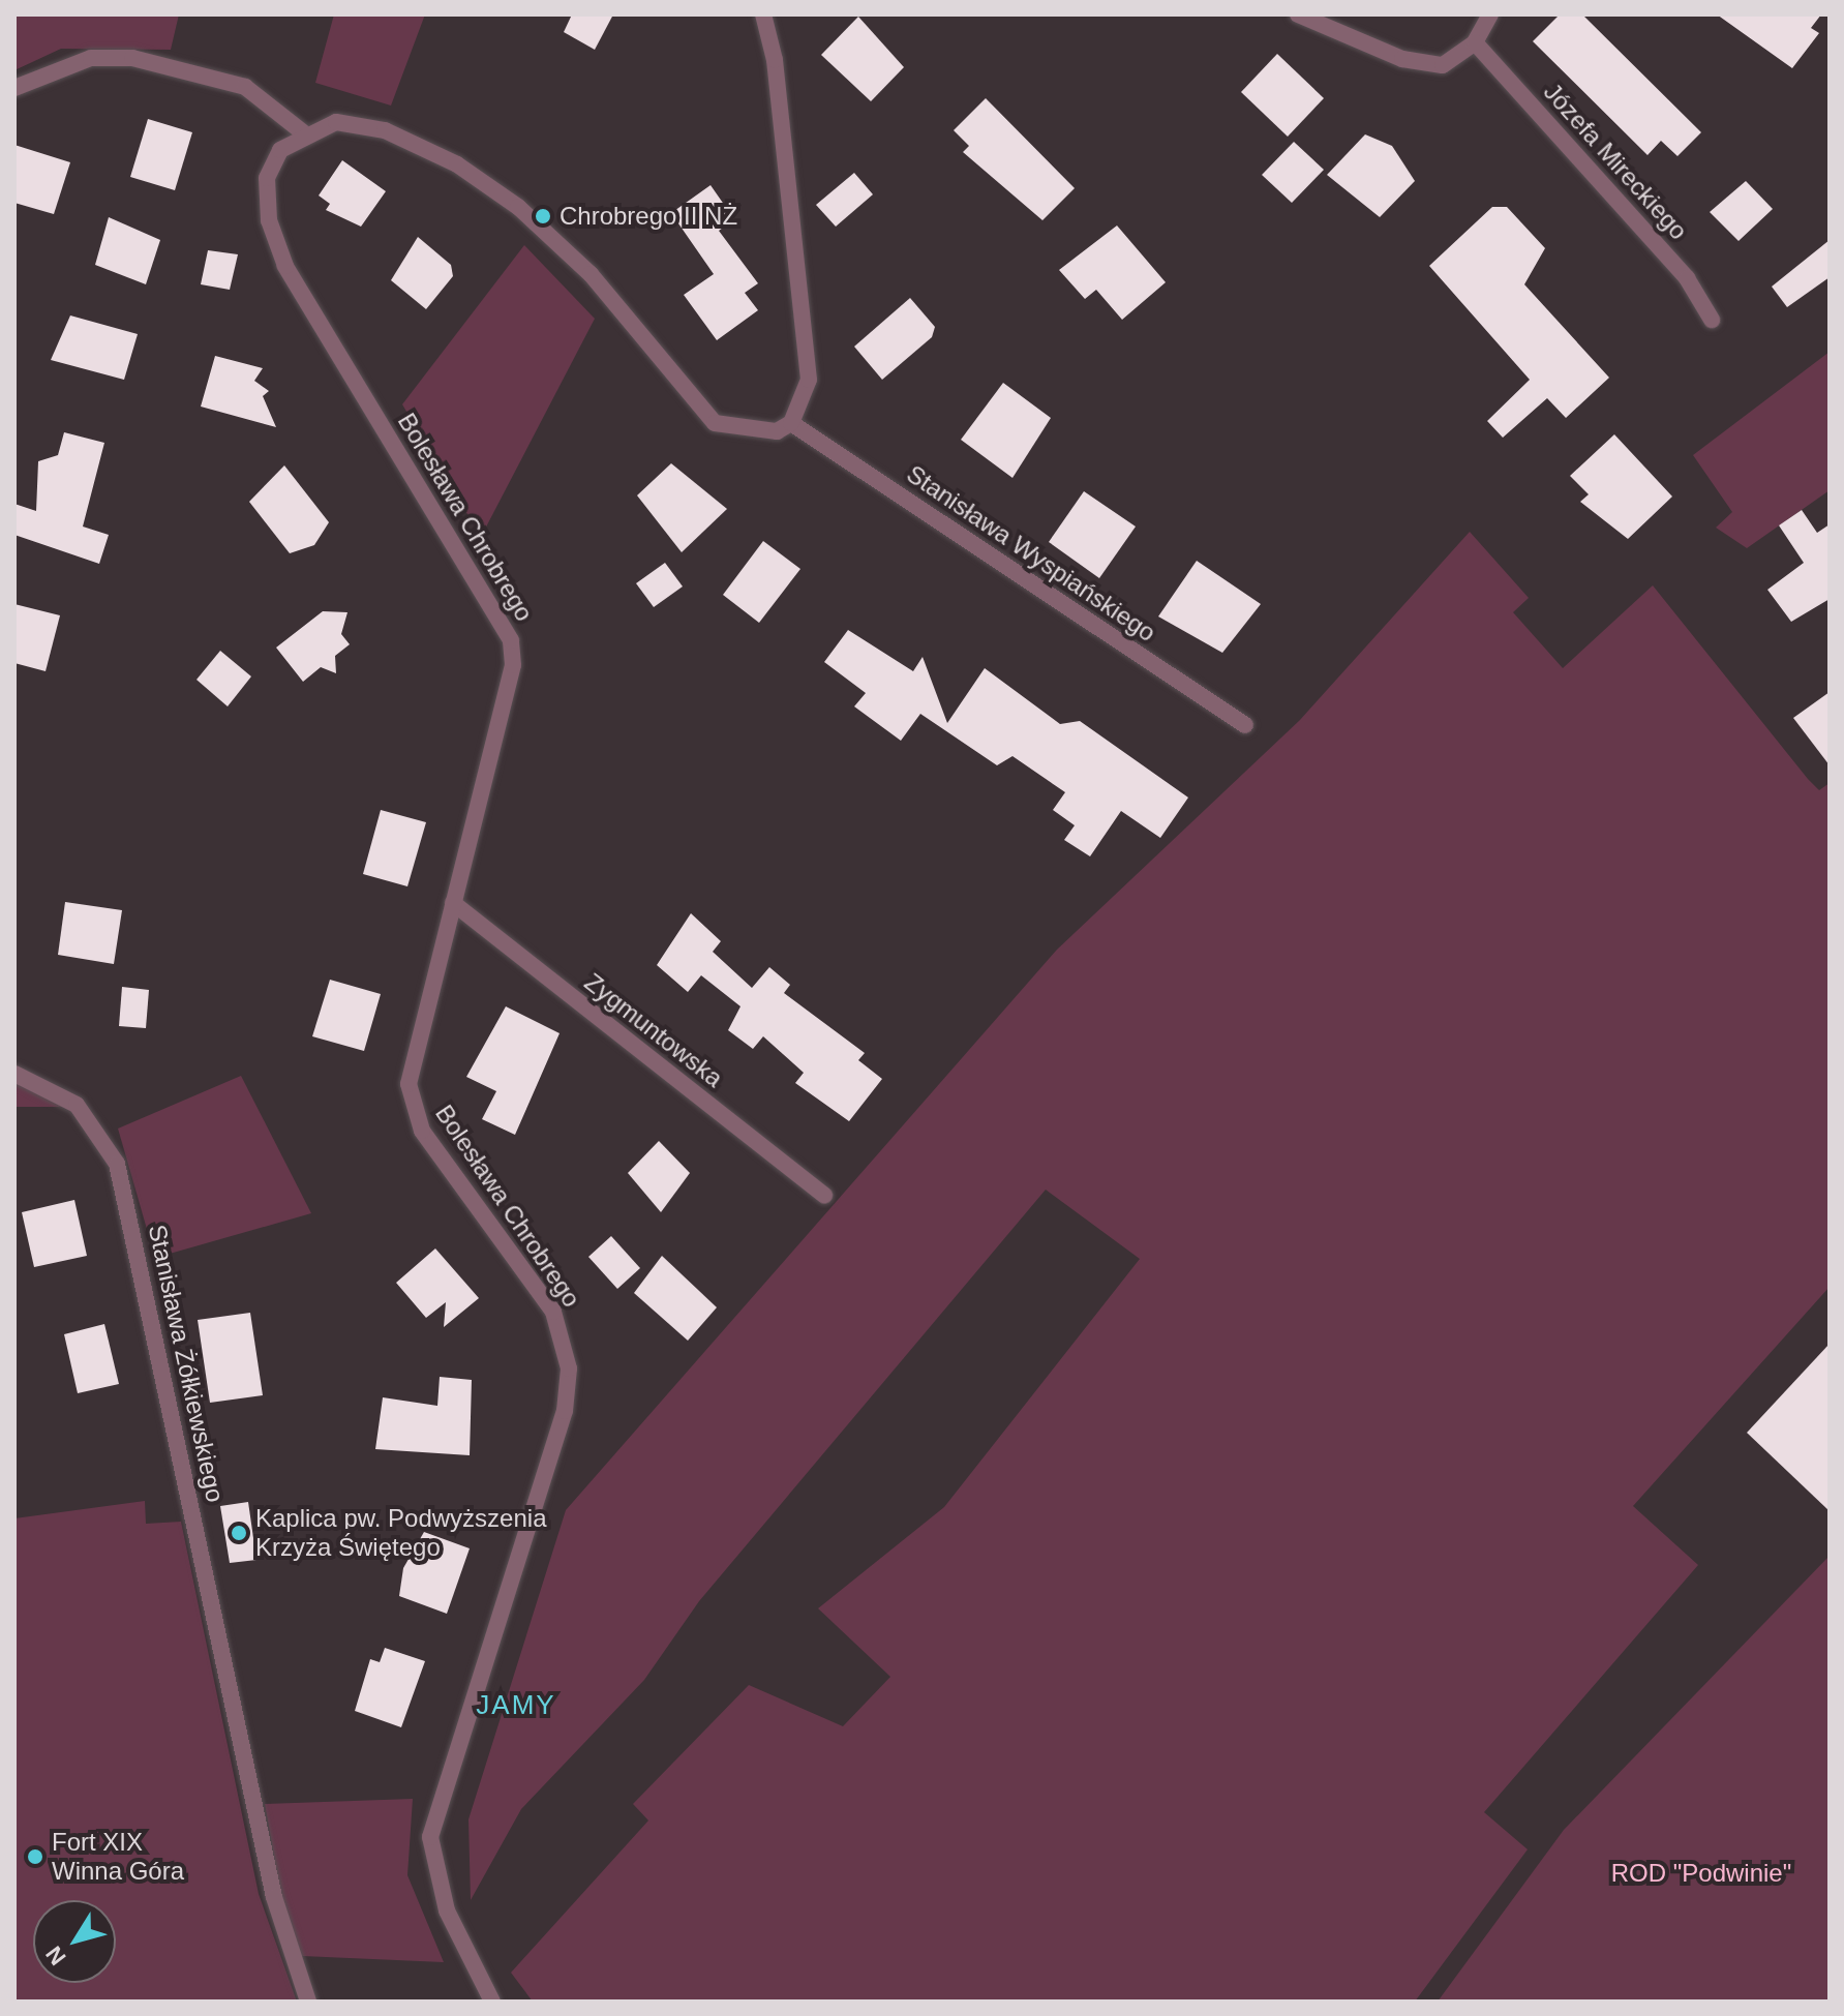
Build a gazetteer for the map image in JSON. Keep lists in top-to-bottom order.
{
  "streets": {
    "street": [
      "Józefa Mireckiego",
      "Bolesława Chrobrego",
      "Stanisława Wyspiańskiego",
      "Zygmuntowska",
      "Stanisława Żółkiewskiego"
    ]
  },
  "crossings": [
    ["Bolesława Chrobrego", "Zygmuntowska"]
  ],
  "districts": ["JAMY"],
  "parks": ["ROD \"Podwinie\""],
  "places": ["Chrobrego II NŻ", "Kaplica pw. Podwyższenia Krzyża Świętego", "Fort XIX Winna Góra"],
  "north": "bottom left"
}
